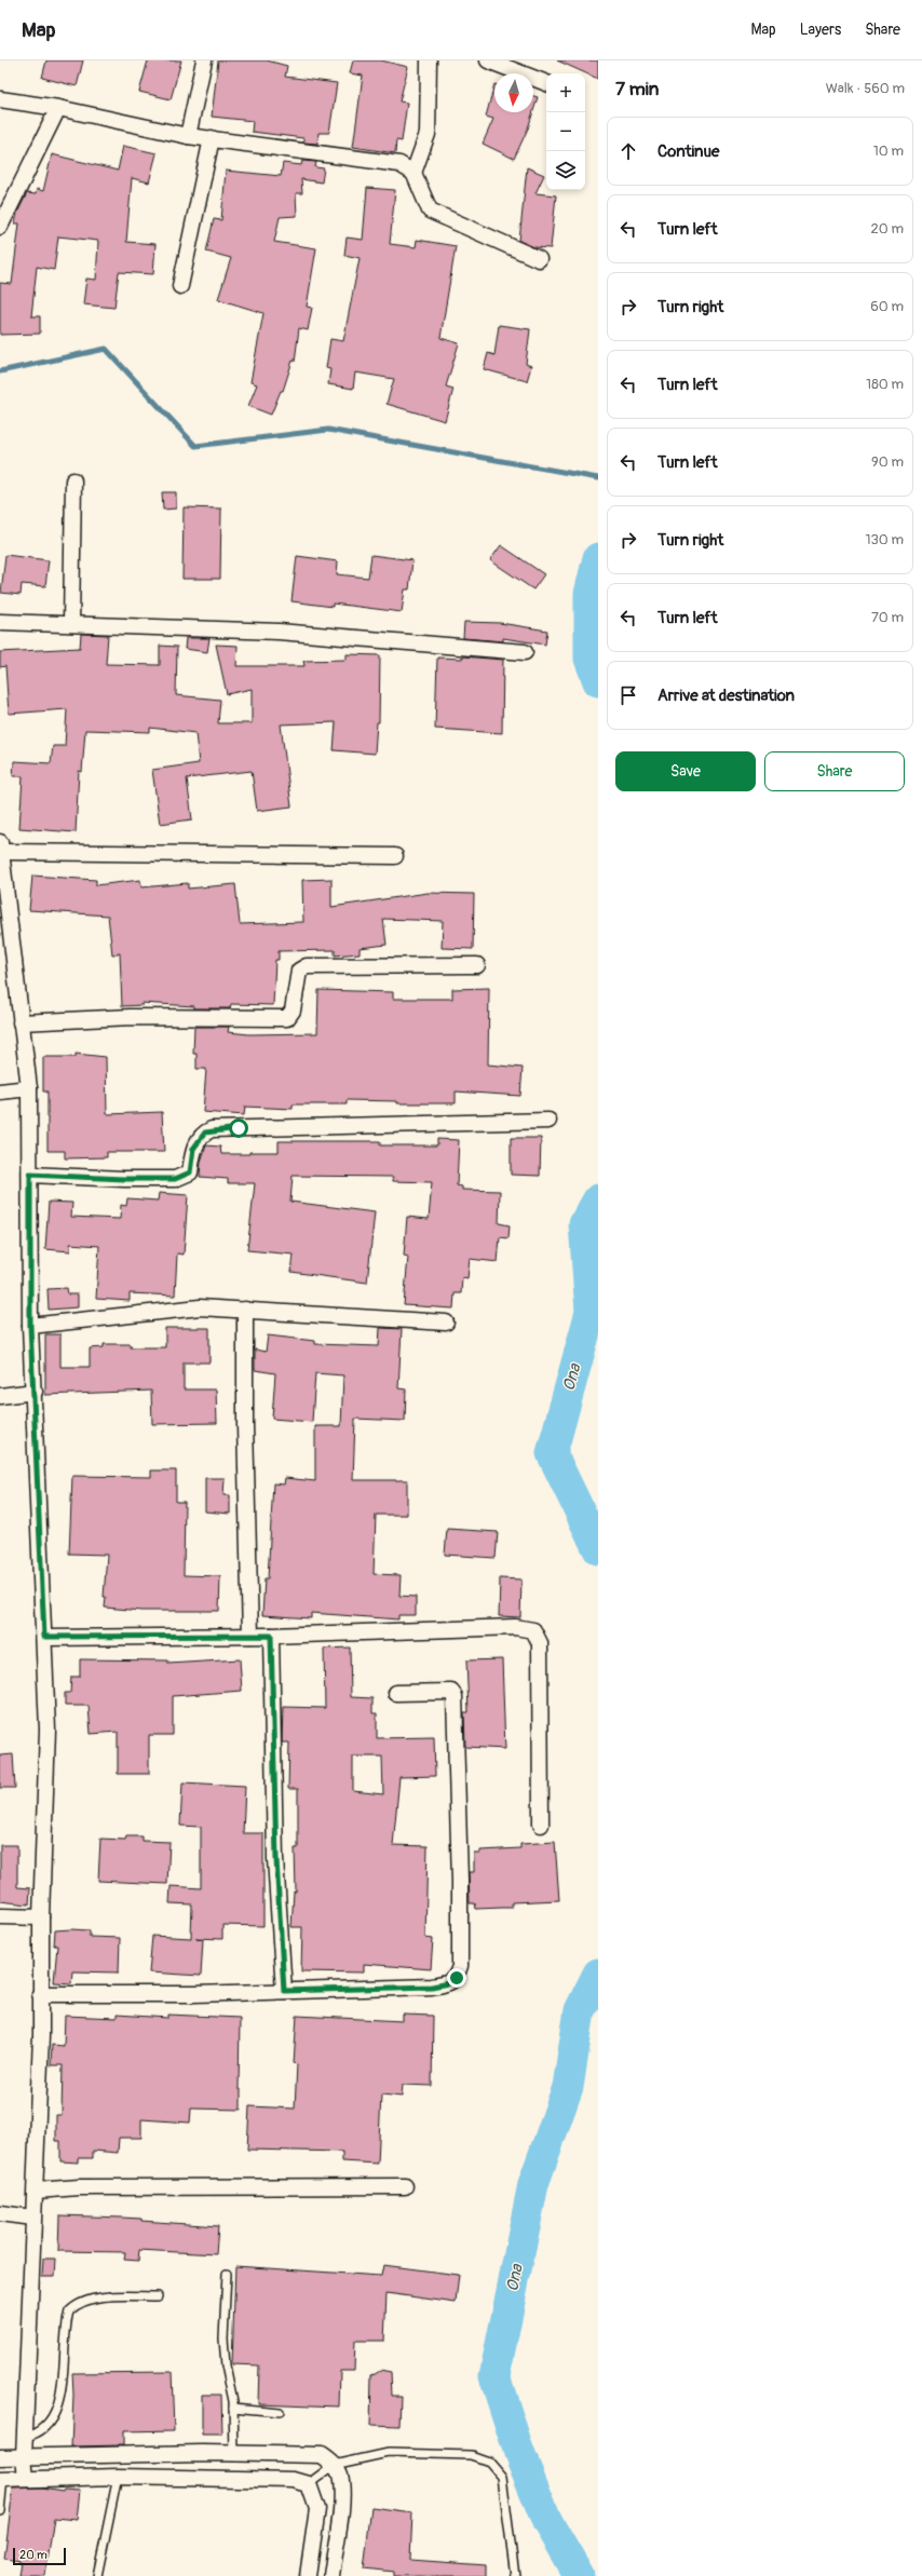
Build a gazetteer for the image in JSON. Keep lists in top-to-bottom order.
{
  "water": ["Ona"],
  "scale_bar": "20 m",
  "north": "bottom",
  "page": {
    "header": "Map",
    "nav": ["Map", "Layers", "Share"],
    "heading": ["7 min", "Walk · 560 m"],
    "map_buttons": ["+", "−"],
    "list": [
      ["Continue", "10 m"],
      ["Turn left", "20 m"],
      ["Turn right", "60 m"],
      ["Turn left", "180 m"],
      ["Turn left", "90 m"],
      ["Turn right", "130 m"],
      ["Turn left", "70 m"],
      "Arrive at destination"
    ],
    "buttons": ["Save", "Share"],
    "scale": "20 m"
  }
}
